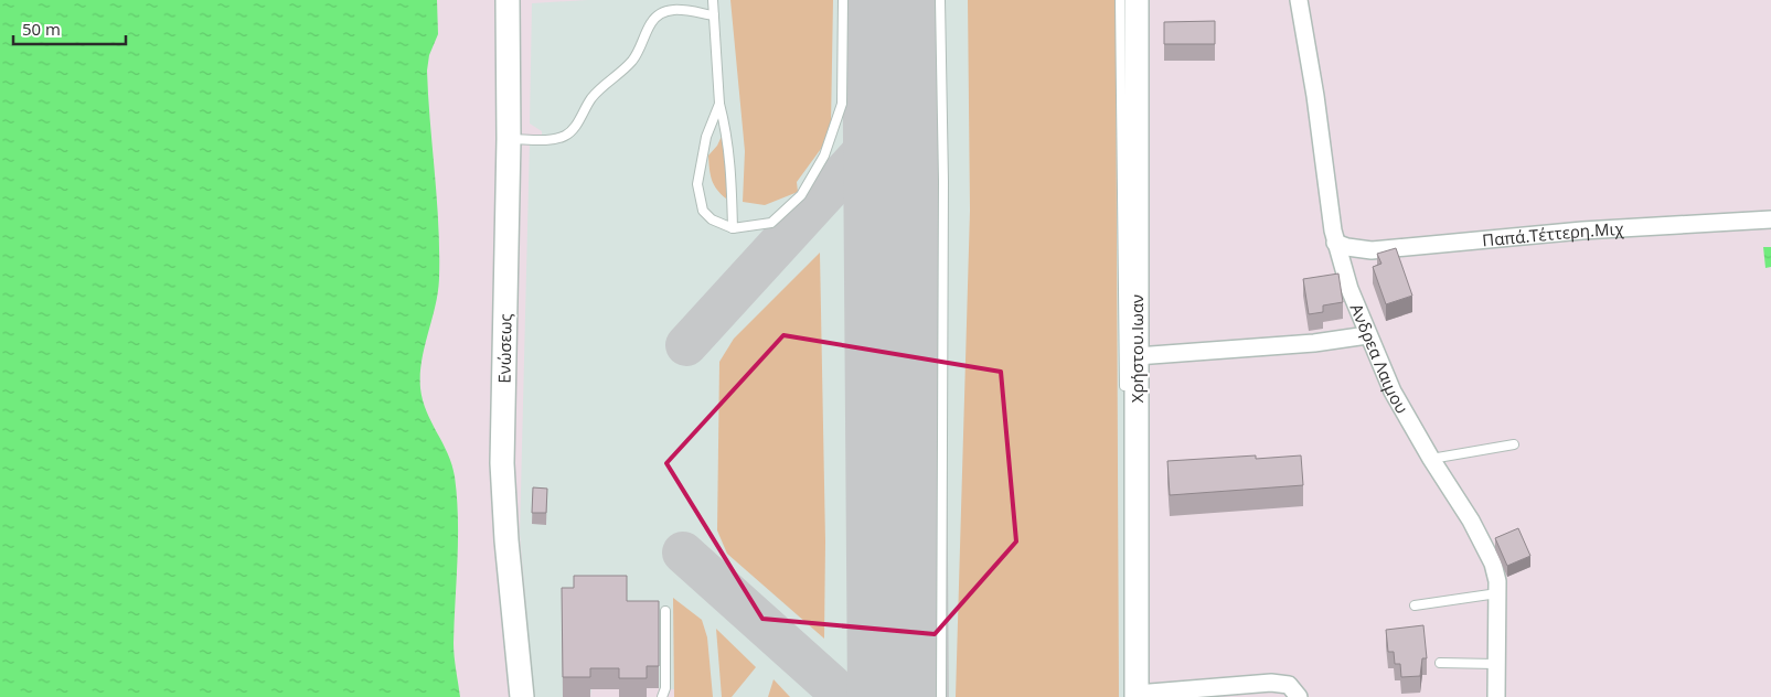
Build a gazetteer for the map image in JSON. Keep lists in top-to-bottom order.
{
  "streets": {
    "main road": ["Ενώσεως", "Χρήστου.Ιωαν"],
    "street": ["Παπά.Τέττερη.Μιχ", "Ανδρεα Λαιμου"]
  },
  "crossings": [
    ["Παπά.Τέττερη.Μιχ", "Ανδρεα Λαιμου"]
  ],
  "scale_bar": "50 m"
}
